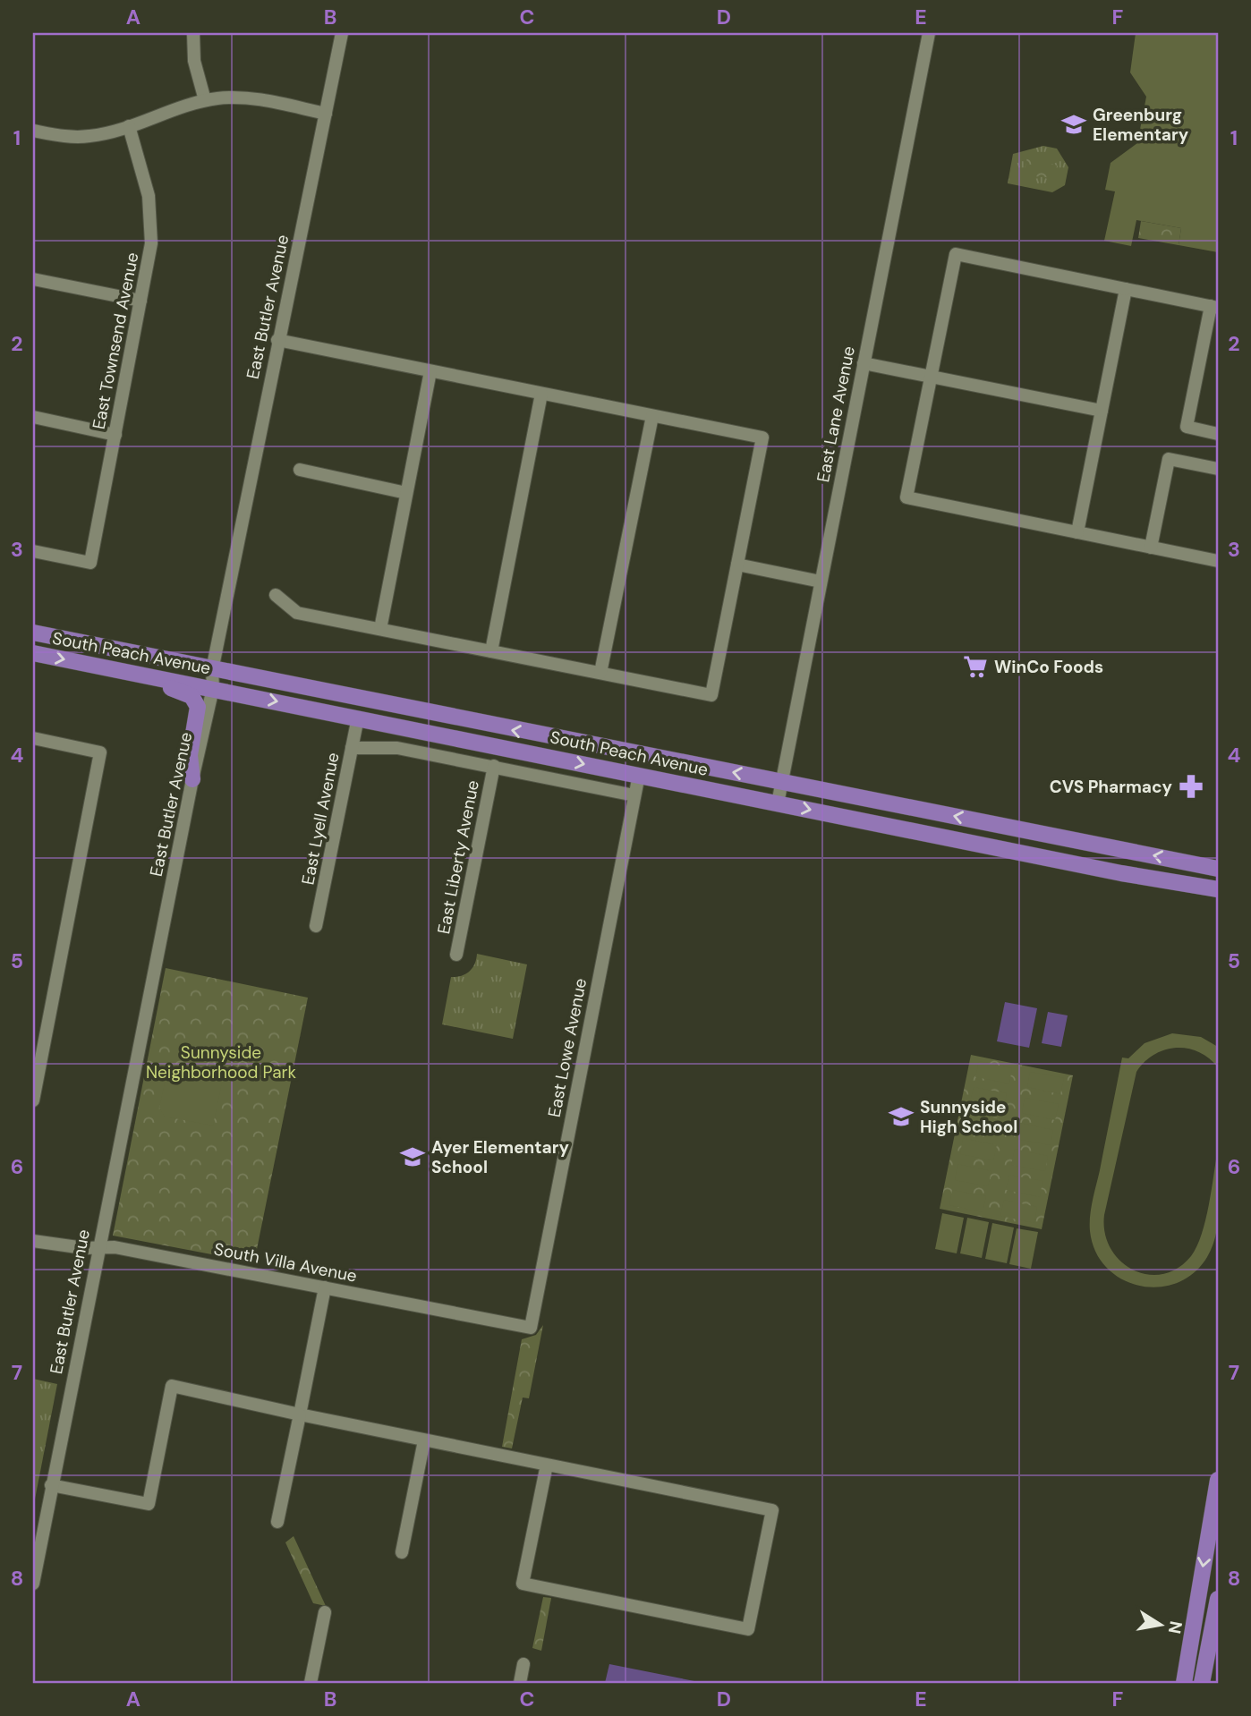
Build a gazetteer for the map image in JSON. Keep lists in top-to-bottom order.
{
  "streets": {
    "main road": ["South Peach Avenue"],
    "street": [
      "East Butler Avenue",
      "East Townsend Avenue",
      "East Lane Avenue",
      "East Lyell Avenue",
      "East Liberty Avenue",
      "East Lowe Avenue",
      "South Villa Avenue"
    ]
  },
  "crossings": [
    ["East Butler Avenue", "South Peach Avenue"],
    ["East Butler Avenue", "South Villa Avenue"],
    ["East Lane Avenue", "South Peach Avenue"],
    ["South Peach Avenue", "East Lyell Avenue"],
    ["South Peach Avenue", "East Lowe Avenue"],
    ["East Lowe Avenue", "South Villa Avenue"]
  ],
  "parks": ["Sunnyside Neighborhood Park"],
  "places": {
    "school or university": ["Greenburg Elementary", "Sunnyside High School", "Ayer Elementary School"],
    "supermarket": ["WinCo Foods"],
    "pharmacy": ["CVS Pharmacy"]
  },
  "north": "right",
  "grid": {
    "columns": [
      "A",
      "B",
      "C",
      "D",
      "E",
      "F"
    ],
    "rows": [
      "1",
      "2",
      "3",
      "4",
      "5",
      "6",
      "7",
      "8"
    ]
  }
}
